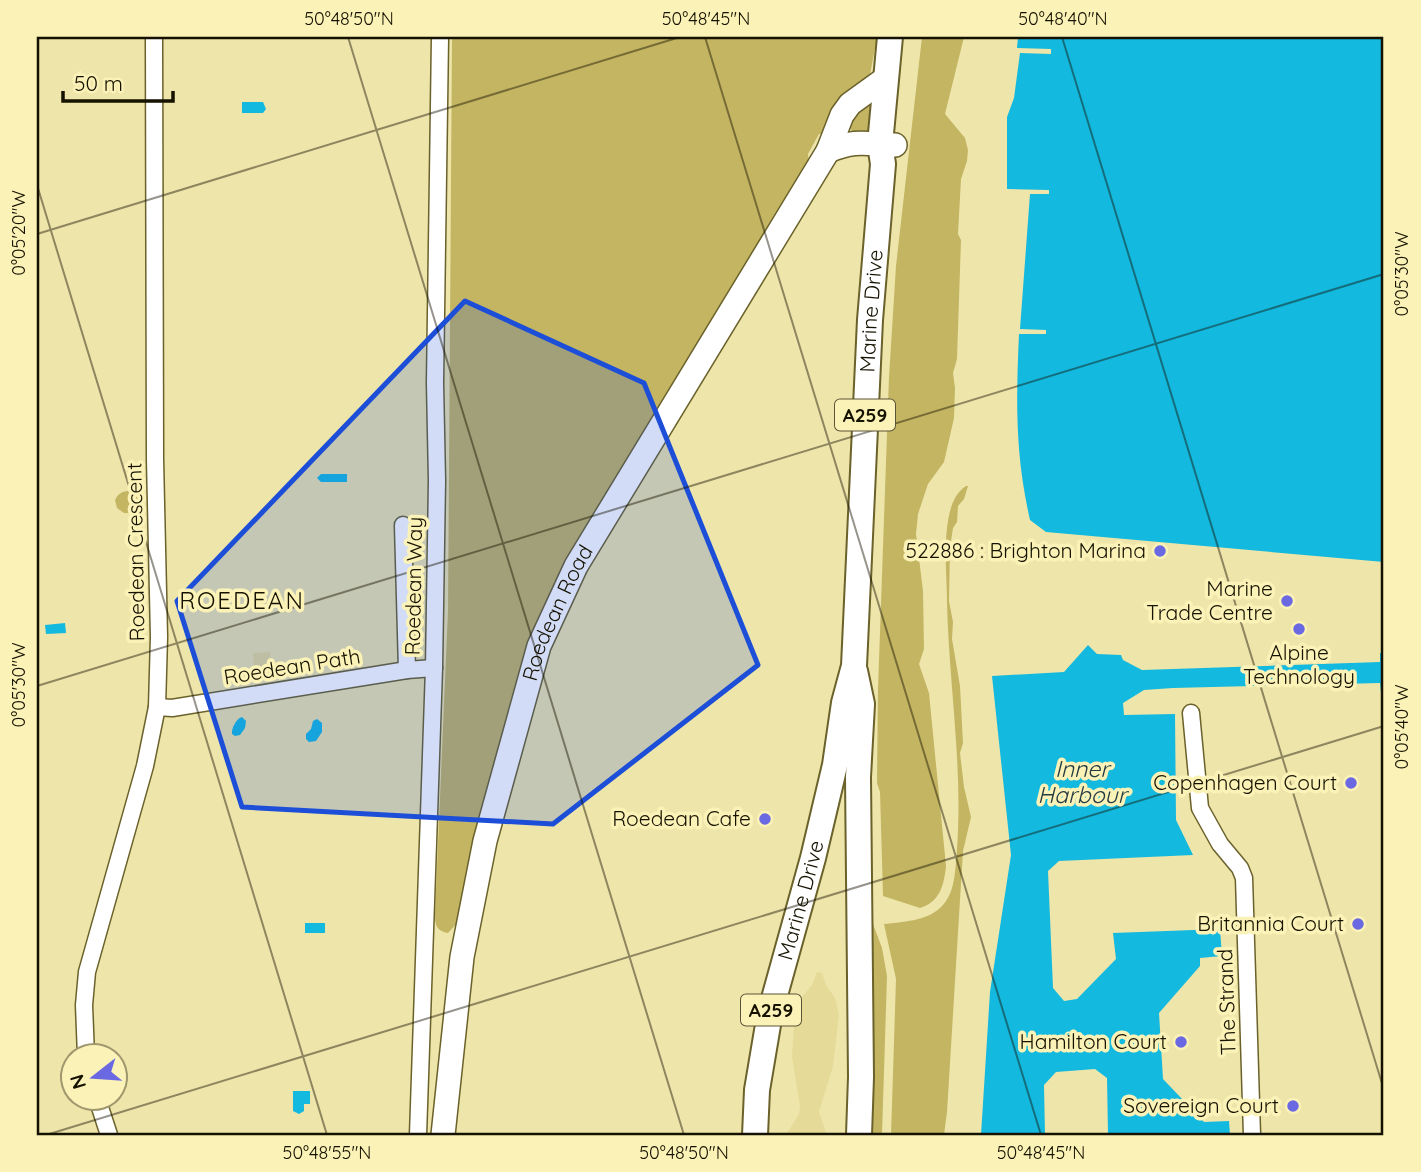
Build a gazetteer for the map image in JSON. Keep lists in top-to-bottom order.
{
  "streets": {
    "main road": ["Marine Drive", "A259", "Roedean Road"],
    "street": [
      "Roedean Crescent",
      "Roedean Way",
      "Roedean Path",
      "The Strand"
    ]
  },
  "crossings": [
    ["Marine Drive", "Roedean Road"],
    ["Roedean Crescent", "Roedean Path"],
    ["Roedean Way", "Roedean Path"]
  ],
  "districts": ["ROEDEAN"],
  "water": ["Inner Harbour"],
  "places": [
    "522886 : Brighton Marina",
    "Marine Trade Centre",
    "Alpine Technology",
    "Copenhagen Court",
    "Roedean Cafe",
    "Britannia Court",
    "Hamilton Court",
    "Sovereign Court"
  ],
  "scale_bar": "50 m",
  "north": "left",
  "coordinates": [
    "50°48'50\"N",
    "50°48'45\"N",
    "50°48'40\"N",
    "0°05'20\"W",
    "0°05'30\"W",
    "0°05'40\"W",
    "50°48'55\"N"
  ]
}
